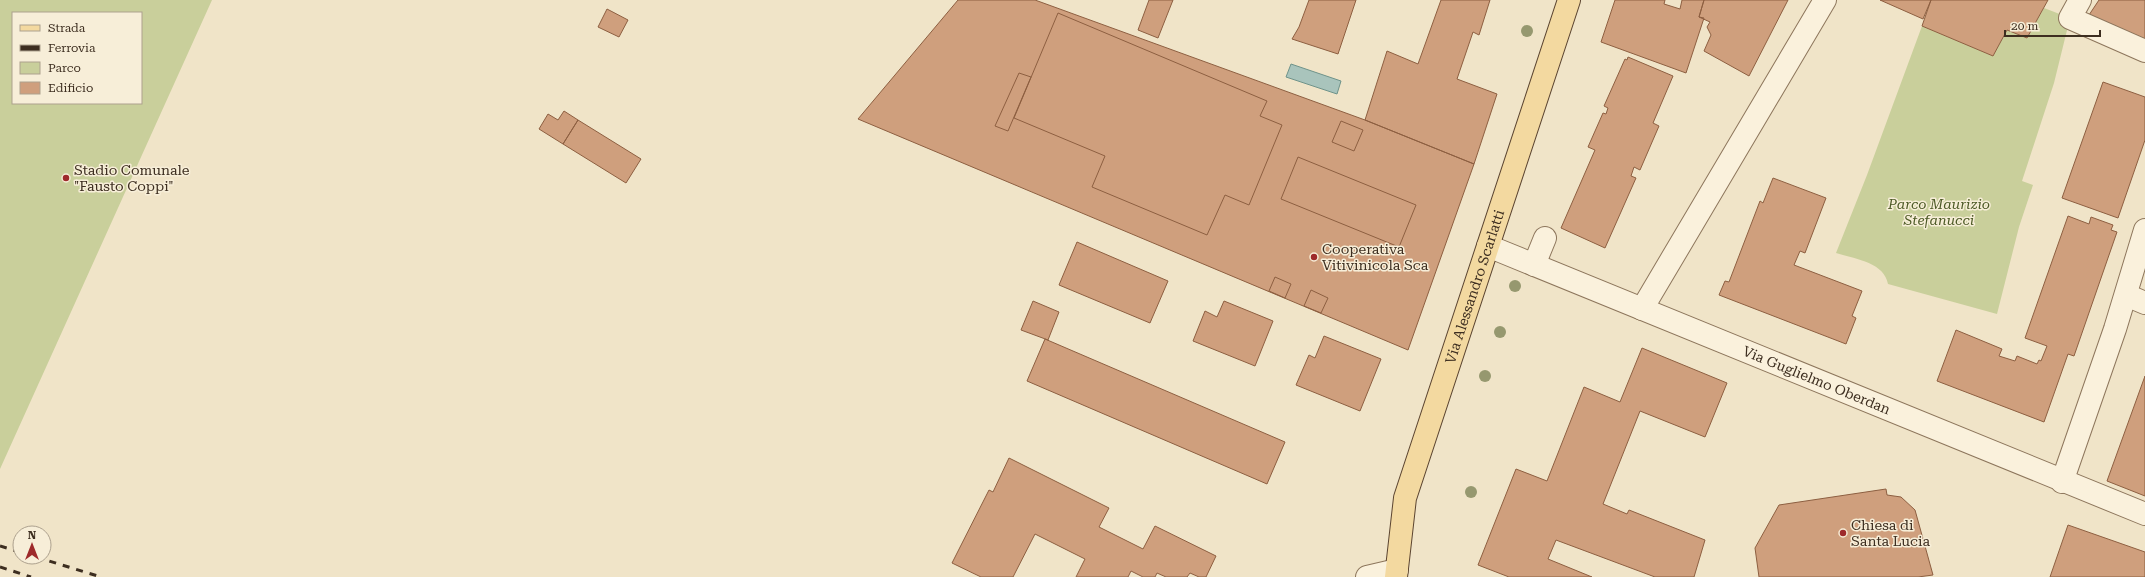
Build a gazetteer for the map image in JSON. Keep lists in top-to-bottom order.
{
  "streets": {
    "main road": ["Via Alessandro Scarlatti"],
    "street": ["Via Guglielmo Oberdan"]
  },
  "crossings": [
    ["Via Alessandro Scarlatti", "Via Guglielmo Oberdan"]
  ],
  "parks": ["Parco Maurizio Stefanucci"],
  "places": ["Stadio Comunale \"Fausto Coppi\"", "Cooperativa Vitivinicola Sca", "Chiesa di Santa Lucia"],
  "legend": [
    "Strada",
    "Ferrovia",
    "Parco",
    "Edificio"
  ],
  "scale_bar": "20 m",
  "north": "top"
}
